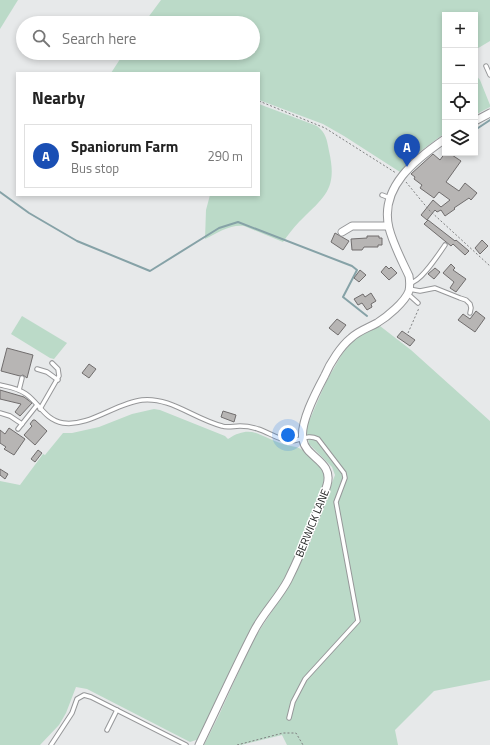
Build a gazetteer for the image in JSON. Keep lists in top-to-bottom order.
{
  "streets": {
    "street": ["BERWICK LANE"]
  },
  "page": {
    "map_buttons": ["+", "−"],
    "search": "Search here",
    "heading": "Nearby",
    "list": [
      {
        "mark": "A",
        "name": "Spaniorum Farm",
        "note": "Bus stop",
        "value": "290 m"
      }
    ],
    "pins": "A"
  }
}
